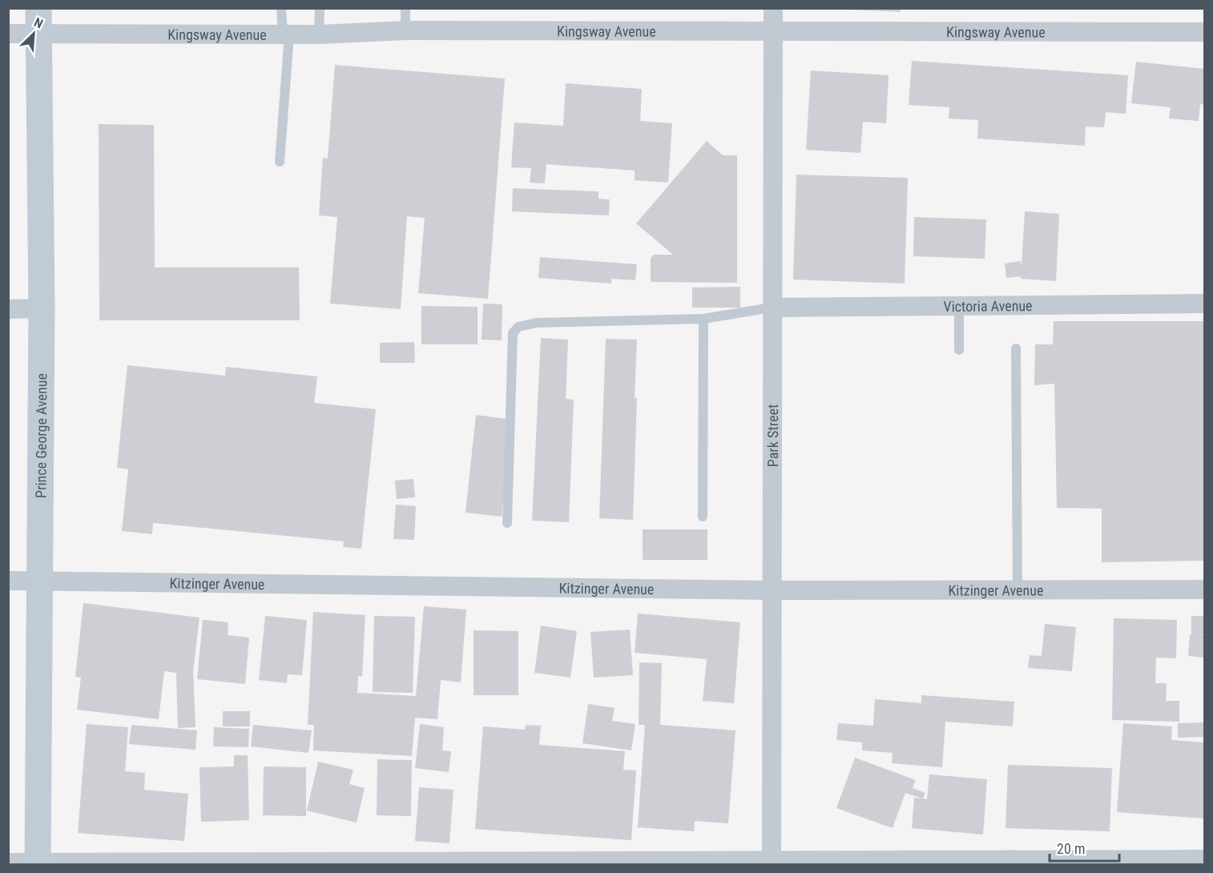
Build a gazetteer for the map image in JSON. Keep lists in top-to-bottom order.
{
  "streets": {
    "main road": ["Prince George Avenue"],
    "street": [
      "Kingsway Avenue",
      "Victoria Avenue",
      "Park Street",
      "Kitzinger Avenue"
    ]
  },
  "crossings": [
    ["Kingsway Avenue", "Prince George Avenue"],
    ["Kingsway Avenue", "Park Street"],
    ["Victoria Avenue", "Park Street"],
    ["Prince George Avenue", "Kitzinger Avenue"],
    ["Park Street", "Kitzinger Avenue"]
  ],
  "scale_bar": "20 m",
  "north": "top right"
}
